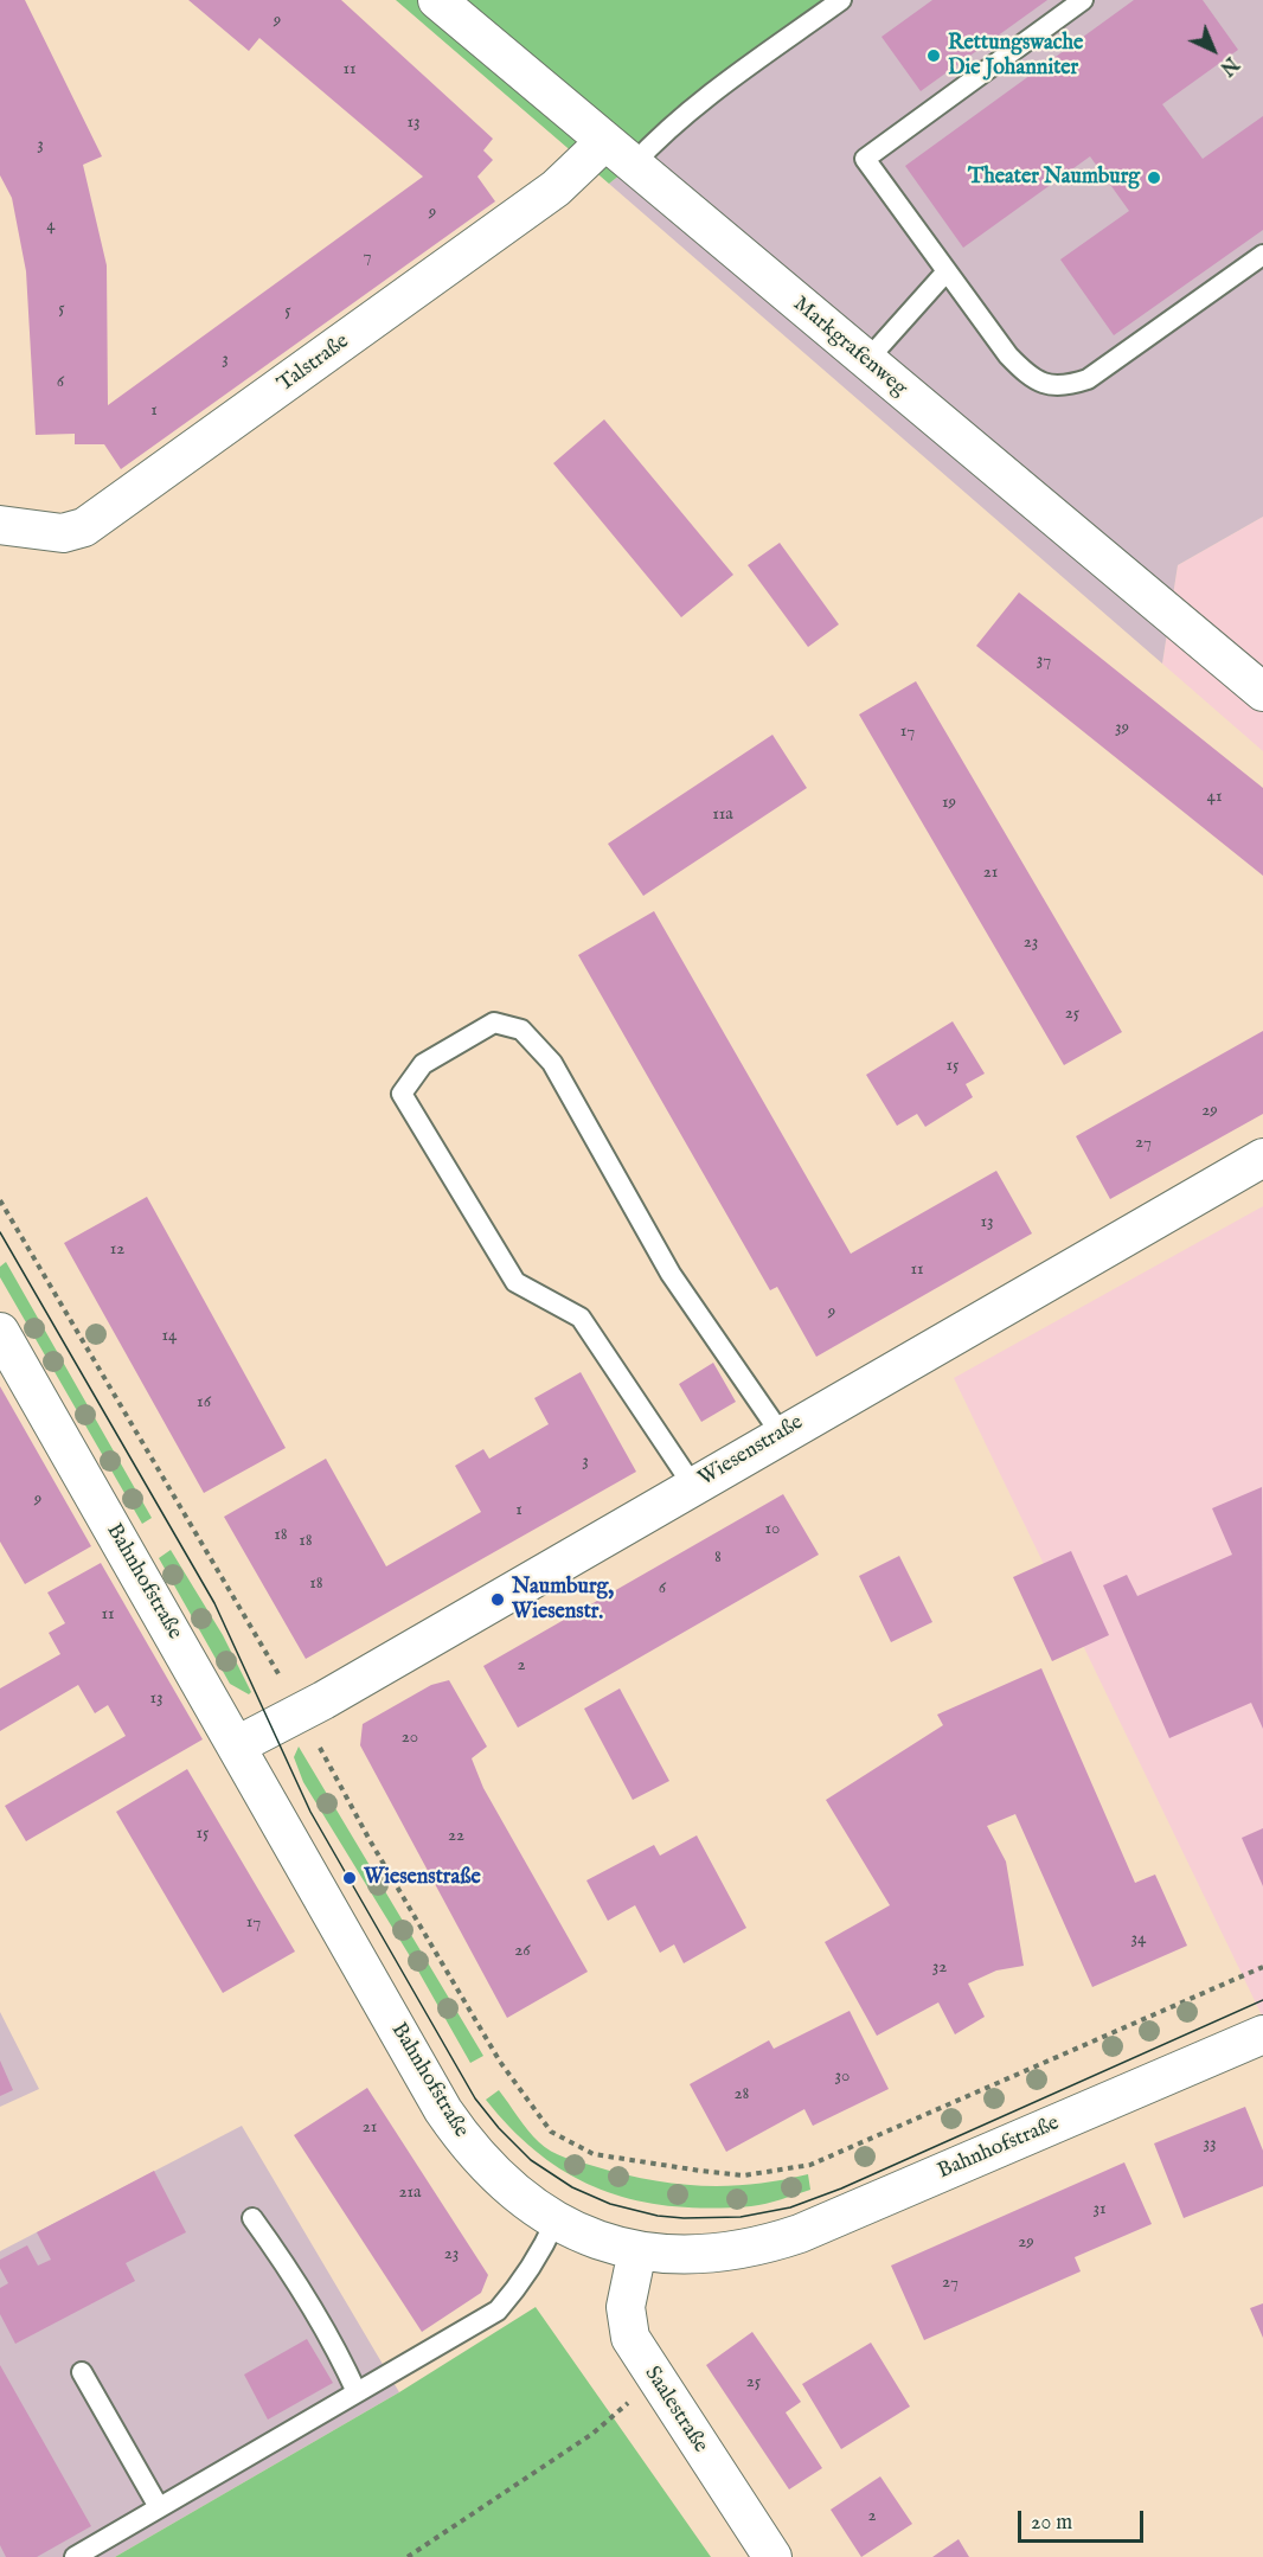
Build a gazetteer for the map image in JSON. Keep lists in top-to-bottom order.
{
  "streets": {
    "street": [
      "Markgrafenweg",
      "Talstraße",
      "Wiesenstraße",
      "Bahnhofstraße",
      "Saalestraße"
    ]
  },
  "crossings": [
    ["Markgrafenweg", "Talstraße"],
    ["Wiesenstraße", "Bahnhofstraße"],
    ["Bahnhofstraße", "Saalestraße"]
  ],
  "places": [
    "Rettungswache Die Johanniter",
    "Theater Naumburg",
    "Naumburg, Wiesenstr.",
    "Wiesenstraße"
  ],
  "house_numbers": [
    "9",
    "11",
    "13",
    "3",
    "9",
    "4",
    "7",
    "5",
    "5",
    "3",
    "6",
    "1",
    "37",
    "39",
    "17",
    "41",
    "19",
    "11a",
    "21",
    "23",
    "25",
    "15",
    "29",
    "27",
    "13",
    "12",
    "11",
    "9",
    "14",
    "16",
    "3",
    "9",
    "1",
    "10",
    "18",
    "18",
    "8",
    "18",
    "6",
    "11",
    "2",
    "13",
    "20",
    "15",
    "22",
    "17",
    "34",
    "26",
    "32",
    "30",
    "28",
    "21",
    "33",
    "21a",
    "31",
    "29",
    "23",
    "27",
    "25",
    "2"
  ],
  "scale_bar": "20 m",
  "north": "bottom right"
}
